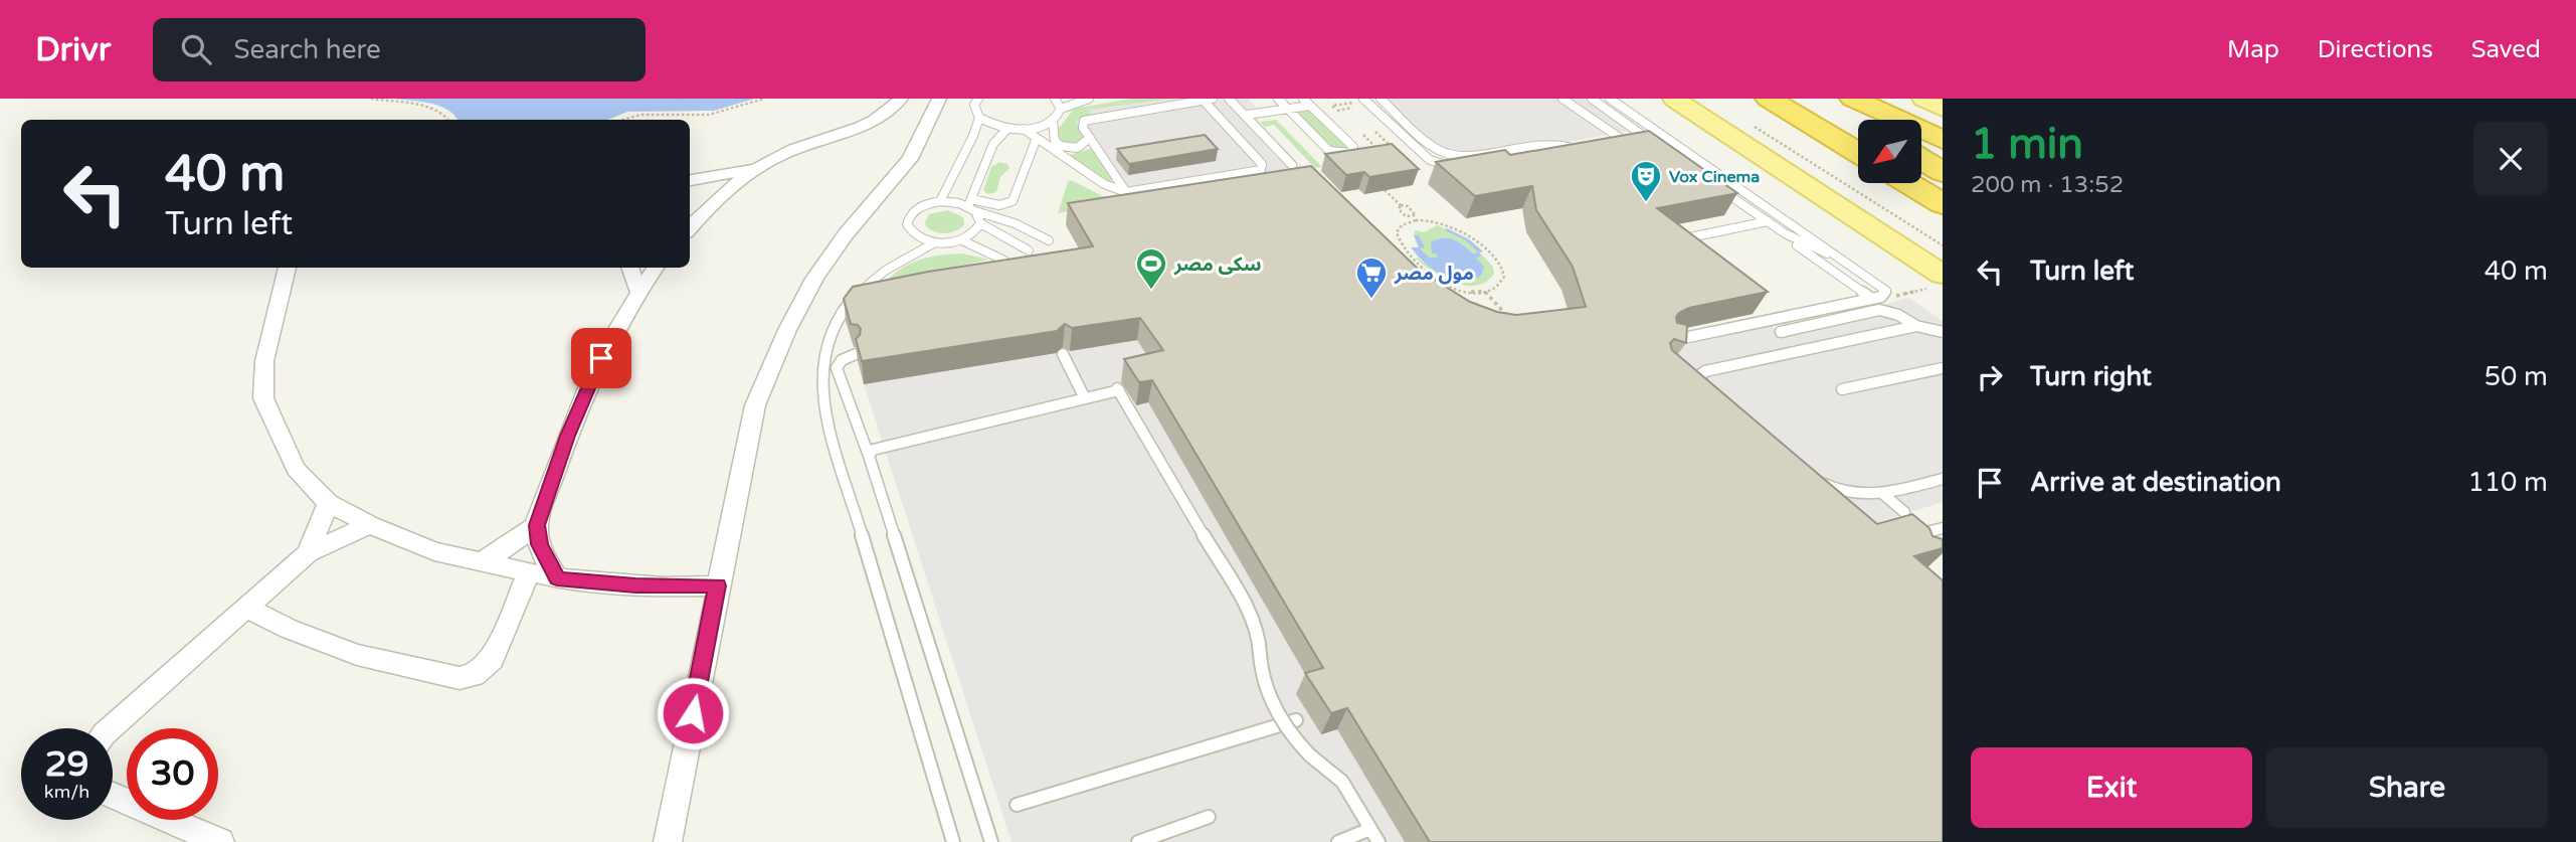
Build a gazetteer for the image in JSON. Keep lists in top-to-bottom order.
{
  "places": {
    "theatre": ["Vox Cinema"],
    "sports": ["سكى مصر"],
    "supermarket": ["مول مصر"]
  },
  "north": "bottom left",
  "page": {
    "header": "Drivr",
    "search": "Search here",
    "nav": ["Map", "Directions", "Saved"],
    "heading": ["1 min", "200 m · 13:52"],
    "turn": ["40 m", "Turn left"],
    "list": [
      {
        "name": "Turn left",
        "value": "40 m"
      },
      {
        "name": "Turn right",
        "value": "50 m"
      },
      {
        "name": "Arrive at destination",
        "value": "110 m"
      }
    ],
    "speed": "29 km/h",
    "limit": "30",
    "buttons": ["Exit", "Share"]
  }
}
